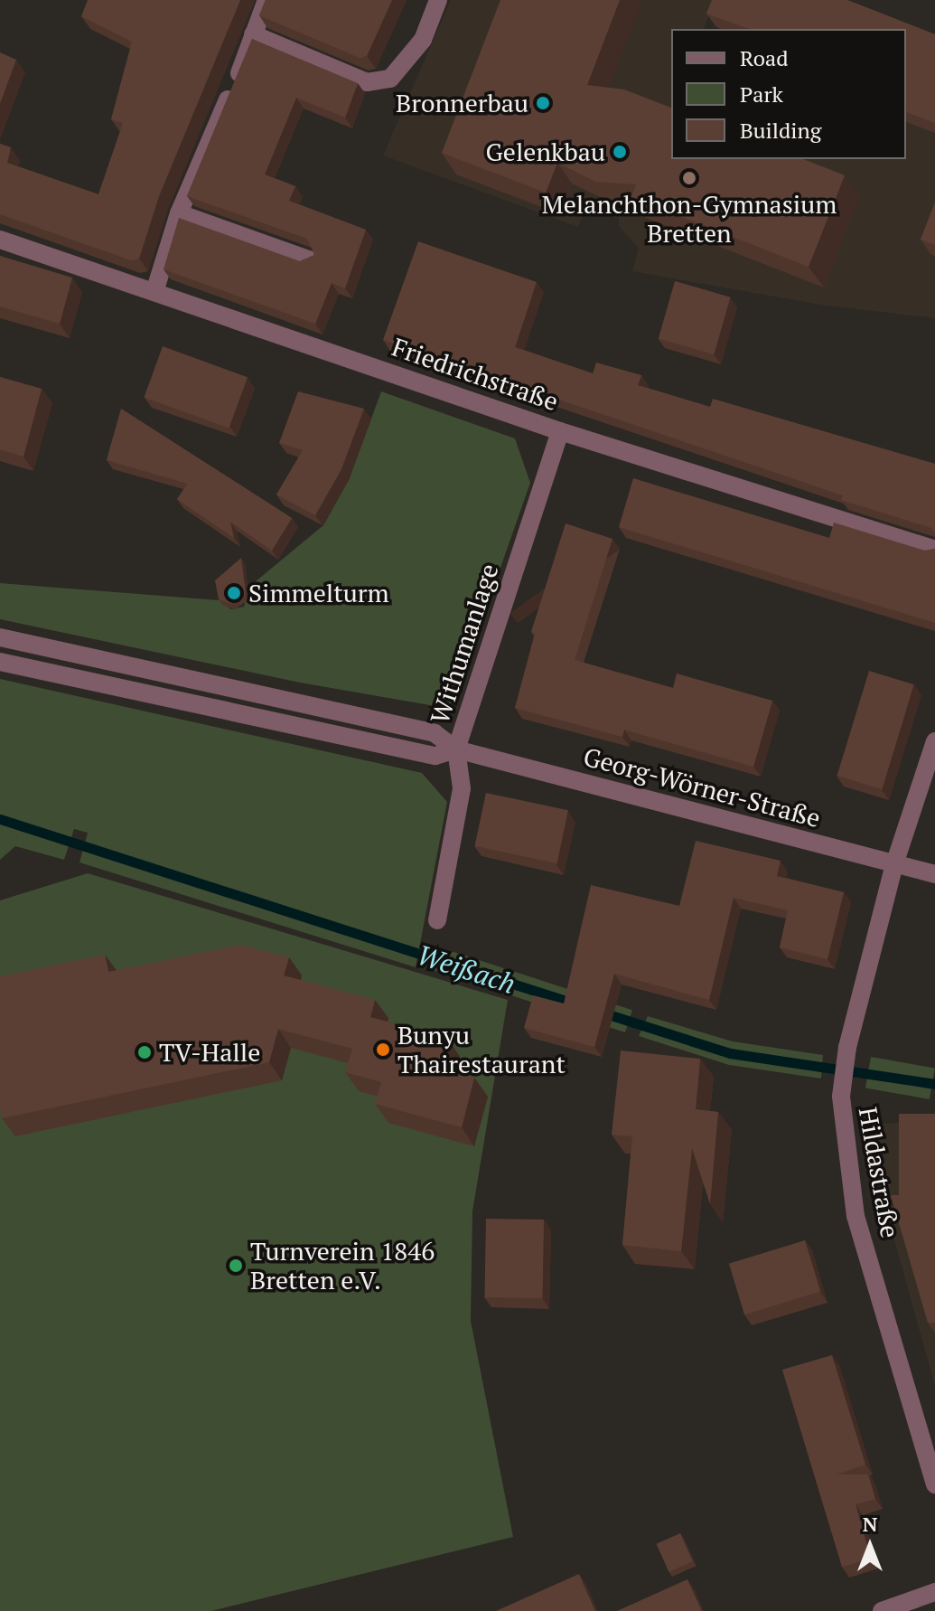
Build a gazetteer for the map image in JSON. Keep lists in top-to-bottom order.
{
  "streets": {
    "street": [
      "Friedrichstraße",
      "Withumanlage",
      "Georg-Wörner-Straße",
      "Hildastraße"
    ]
  },
  "crossings": [
    ["Friedrichstraße", "Withumanlage"],
    ["Withumanlage", "Georg-Wörner-Straße"],
    ["Georg-Wörner-Straße", "Hildastraße"]
  ],
  "water": ["Weißach"],
  "places": [
    "Bronnerbau",
    "Gelenkbau",
    "Melanchthon-Gymnasium Bretten",
    "Simmelturm",
    "Bunyu Thairestaurant",
    "TV-Halle",
    "Turnverein 1846 Bretten e.V."
  ],
  "legend": ["Road", "Park", "Building"],
  "north": "top"
}
